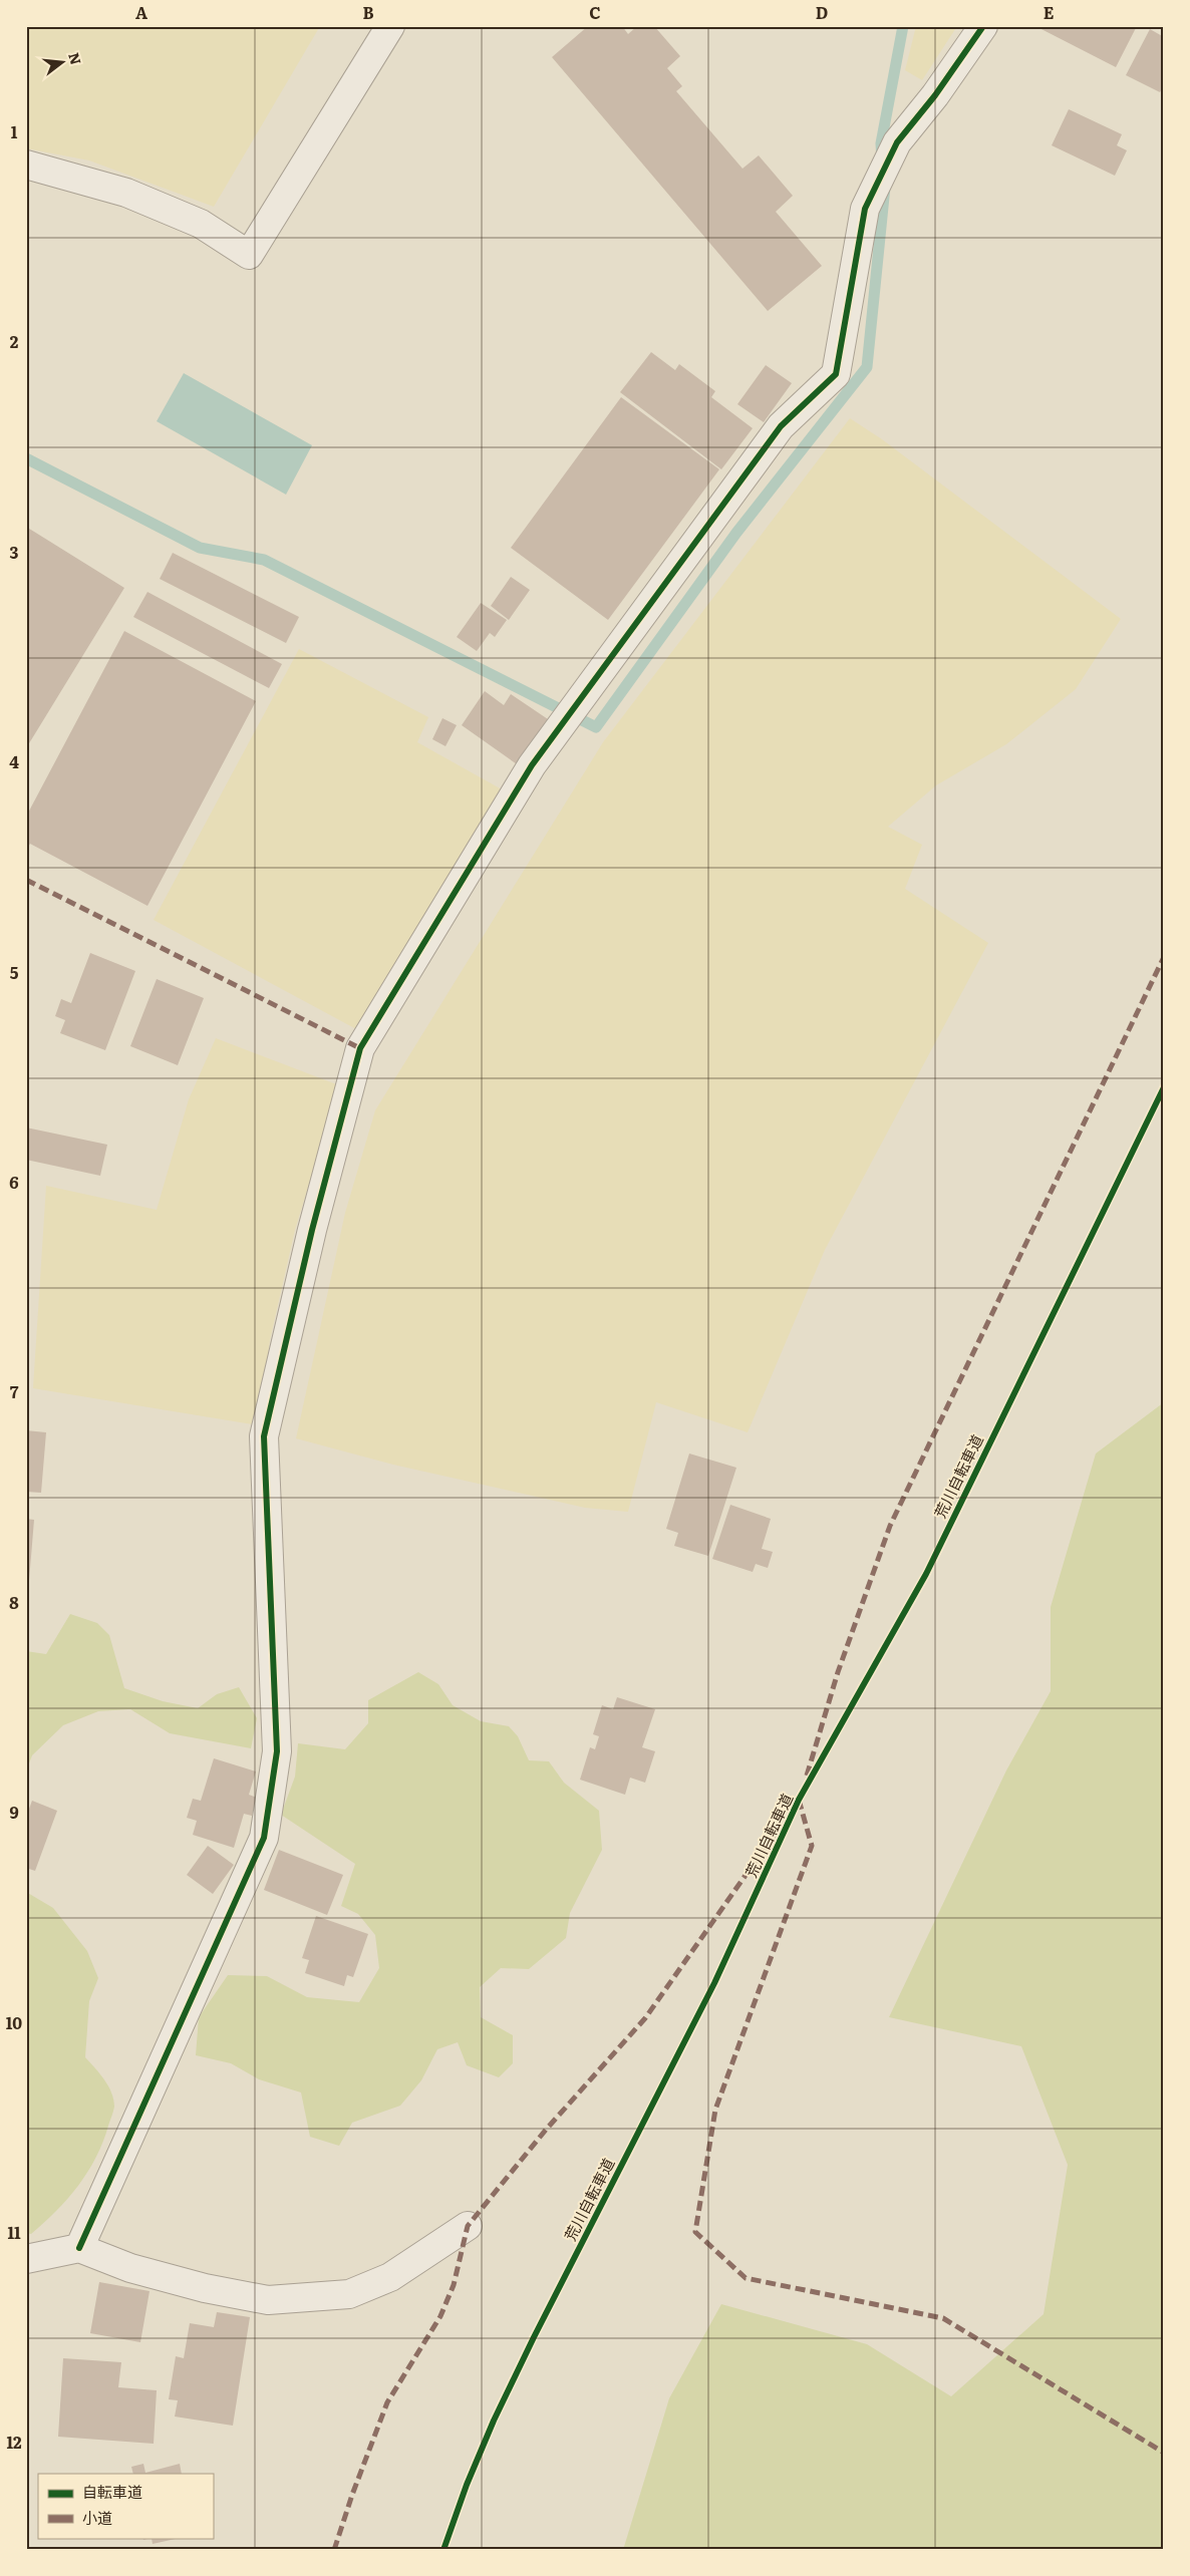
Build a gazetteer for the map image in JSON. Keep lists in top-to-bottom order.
{
  "streets": {
    "cycle path": ["荒川自転車道"]
  },
  "legend": ["自転車道", "小道"],
  "north": "right",
  "grid": {
    "columns": [
      "A",
      "B",
      "C",
      "D",
      "E"
    ],
    "rows": [
      "1",
      "2",
      "3",
      "4",
      "5",
      "6",
      "7",
      "8",
      "9",
      "10",
      "11",
      "12"
    ]
  }
}
